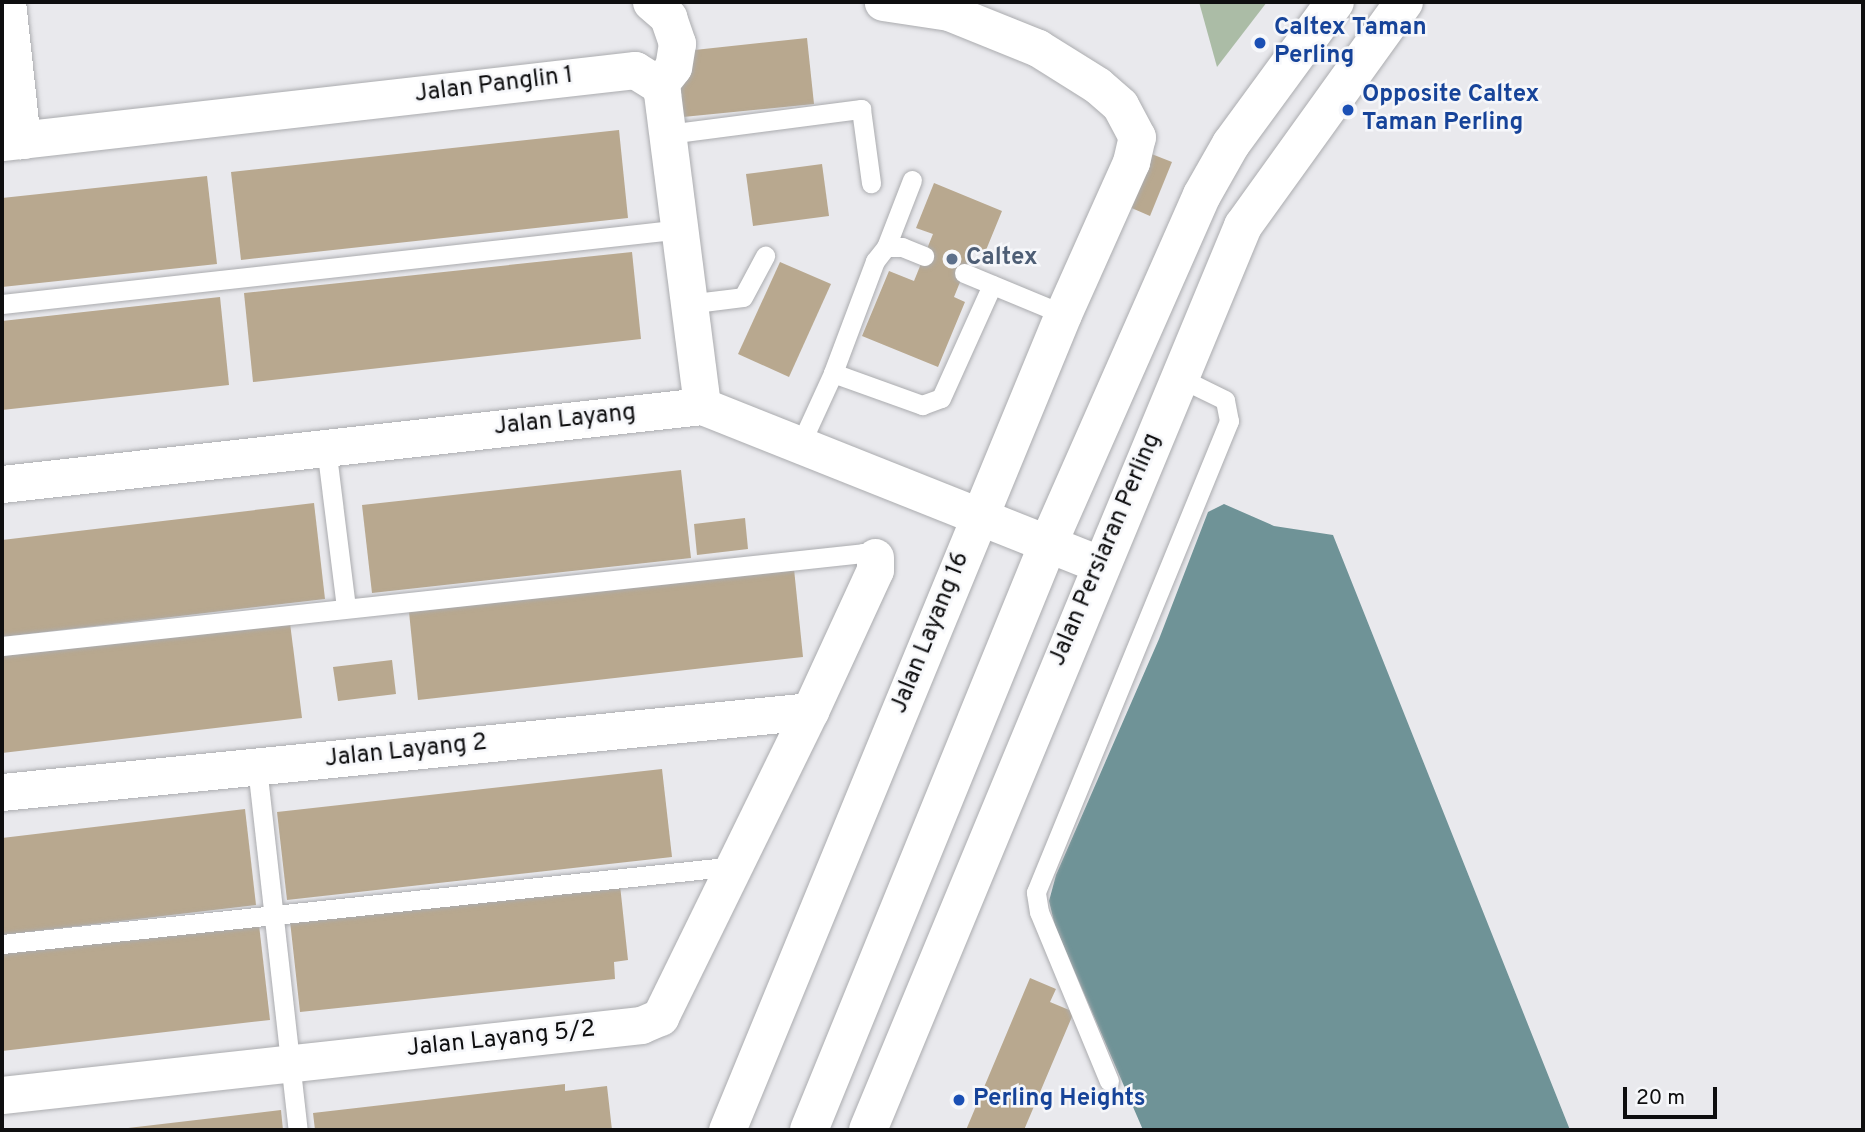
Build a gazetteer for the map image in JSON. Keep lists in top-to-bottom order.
{
  "streets": {
    "main road": ["Jalan Persiaran Perling"],
    "street": [
      "Jalan Panglin 1",
      "Jalan Layang",
      "Jalan Layang 16",
      "Jalan Layang 2",
      "Jalan Layang 5/2"
    ]
  },
  "crossings": [
    ["Jalan Layang", "Jalan Persiaran Perling"],
    ["Jalan Layang", "Jalan Layang 16"],
    ["Jalan Layang 2", "Jalan Layang 5/2"]
  ],
  "places": [
    "Caltex Taman Perling",
    "Opposite Caltex Taman Perling",
    "Caltex",
    "Perling Heights"
  ],
  "scale_bar": "20 m"
}
